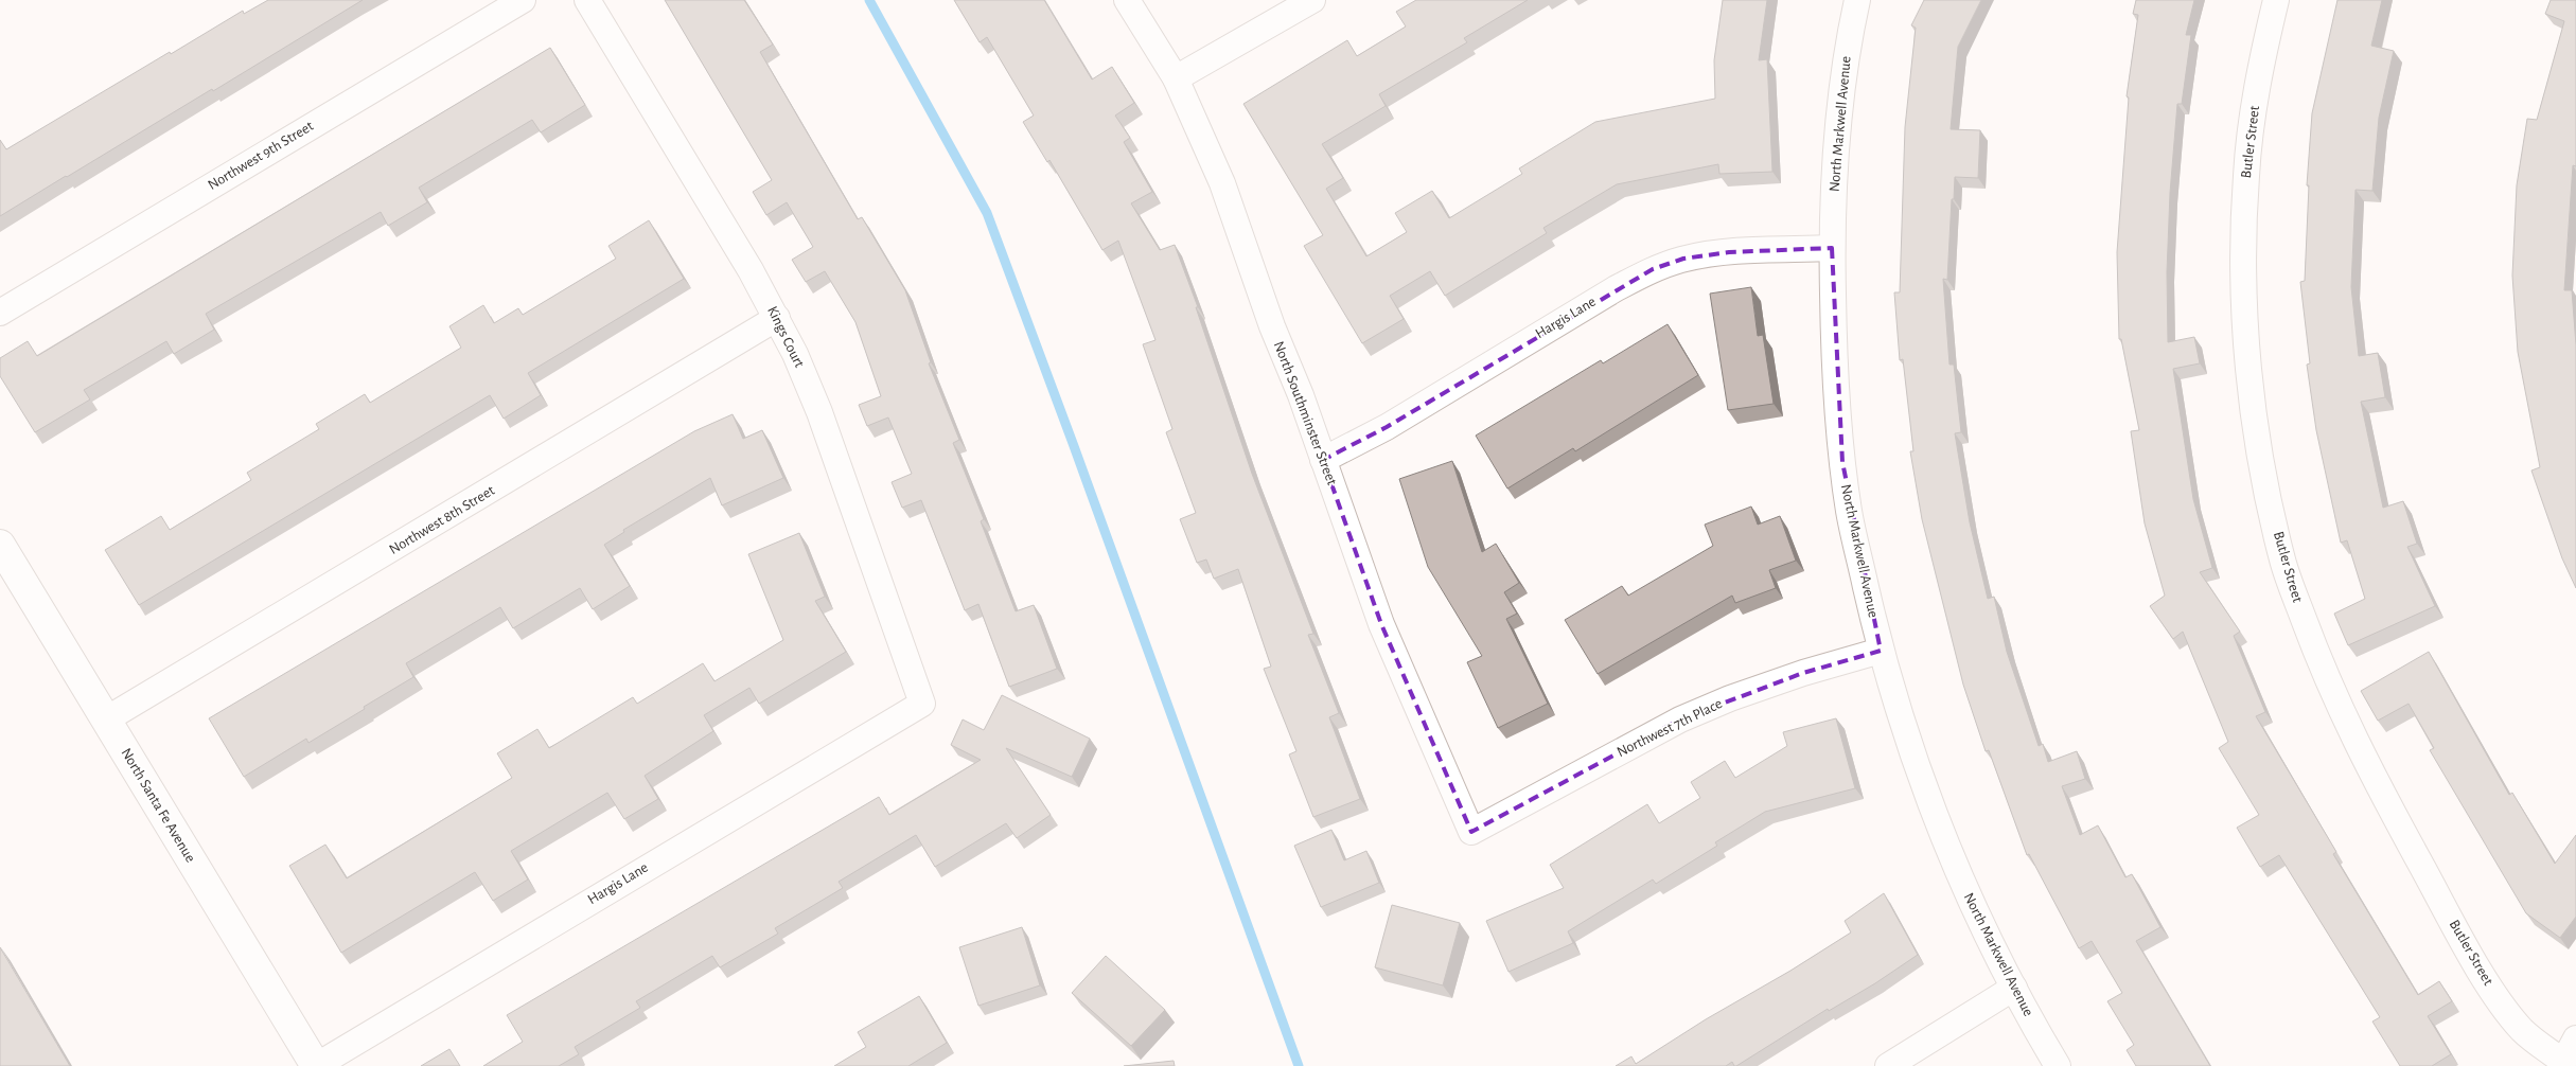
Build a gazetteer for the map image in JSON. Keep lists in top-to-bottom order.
{
  "streets": {
    "main road": ["North Santa Fe Avenue"],
    "street": [
      "North Markwell Avenue",
      "Butler Street",
      "Northwest 9th Street",
      "Hargis Lane",
      "Kings Court",
      "North Southminster Street",
      "Northwest 8th Street",
      "Northwest 7th Place"
    ]
  },
  "crossings": [
    ["North Markwell Avenue", "Hargis Lane"],
    ["North Markwell Avenue", "Northwest 7th Place"],
    ["Hargis Lane", "Kings Court"],
    ["Hargis Lane", "North Southminster Street"],
    ["Hargis Lane", "North Santa Fe Avenue"],
    ["Kings Court", "Northwest 8th Street"],
    ["North Southminster Street", "Northwest 7th Place"],
    ["Northwest 8th Street", "North Santa Fe Avenue"]
  ]
}
